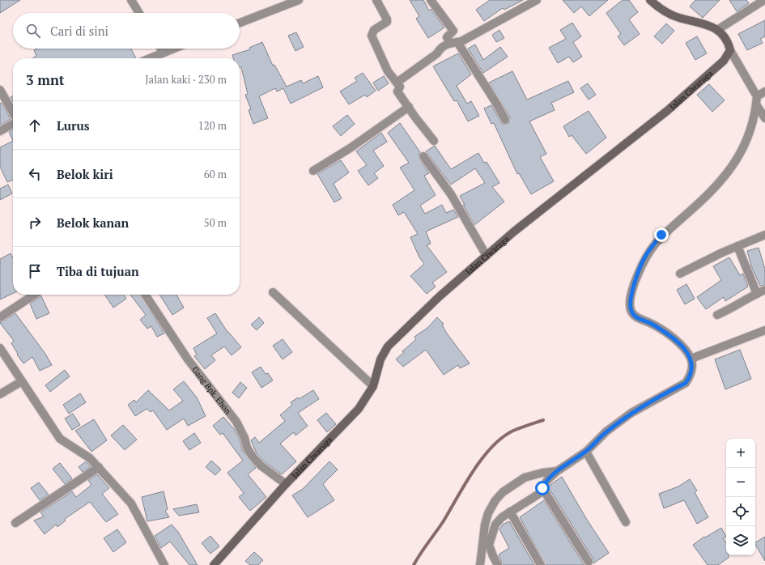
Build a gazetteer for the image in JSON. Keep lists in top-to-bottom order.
{
  "streets": {
    "street": ["Jalan Ciwaruga", "Gang Bpk. Ehon"]
  },
  "crossings": [
    ["Jalan Ciwaruga", "Gang Bpk. Ehon"]
  ],
  "page": {
    "search": "Cari di sini",
    "heading": ["3 mnt", "Jalan kaki · 230 m"],
    "list": [
      ["Lurus", "120 m"],
      ["Belok kiri", "60 m"],
      ["Belok kanan", "50 m"],
      "Tiba di tujuan"
    ],
    "map_buttons": ["+", "−"]
  }
}
